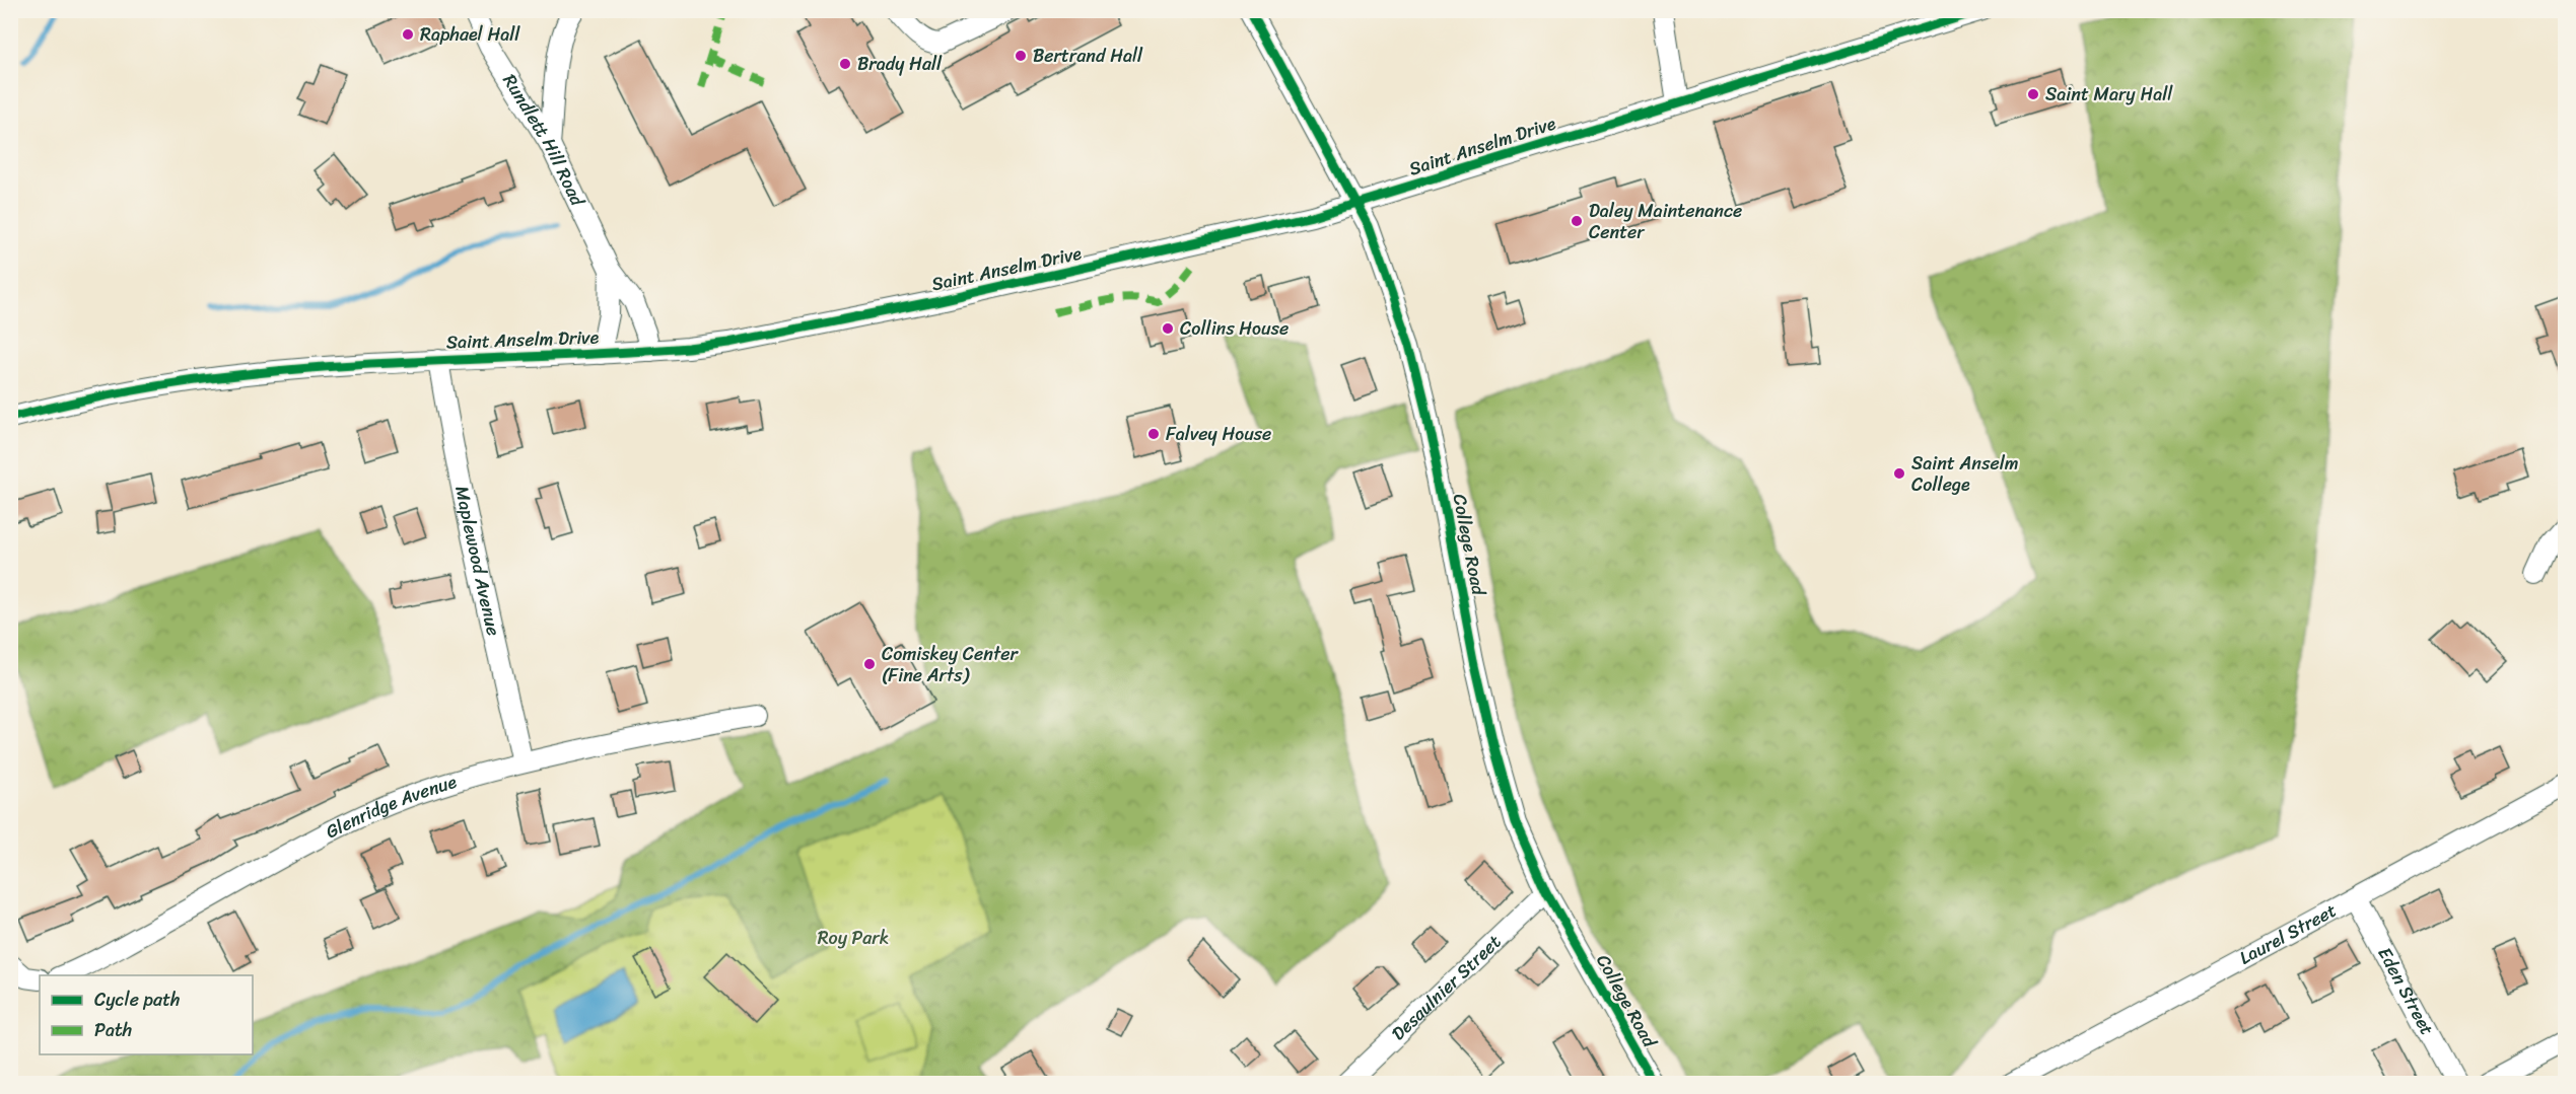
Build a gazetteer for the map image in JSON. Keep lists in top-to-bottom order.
{
  "streets": {
    "street": [
      "Rundlett Hill Road",
      "Saint Anselm Drive",
      "College Road",
      "Maplewood Avenue",
      "Glenridge Avenue",
      "Laurel Street",
      "Desaulnier Street",
      "Eden Street"
    ]
  },
  "crossings": [
    ["Rundlett Hill Road", "Saint Anselm Drive"],
    ["Saint Anselm Drive", "College Road"],
    ["Saint Anselm Drive", "Maplewood Avenue"],
    ["College Road", "Desaulnier Street"],
    ["Maplewood Avenue", "Glenridge Avenue"],
    ["Laurel Street", "Eden Street"]
  ],
  "parks": ["Roy Park"],
  "places": [
    "Raphael Hall",
    "Bertrand Hall",
    "Brady Hall",
    "Saint Mary Hall",
    "Daley Maintenance Center",
    "Collins House",
    "Falvey House",
    "Saint Anselm College",
    "Comiskey Center (Fine Arts)"
  ],
  "legend": ["Cycle path", "Path"]
}
